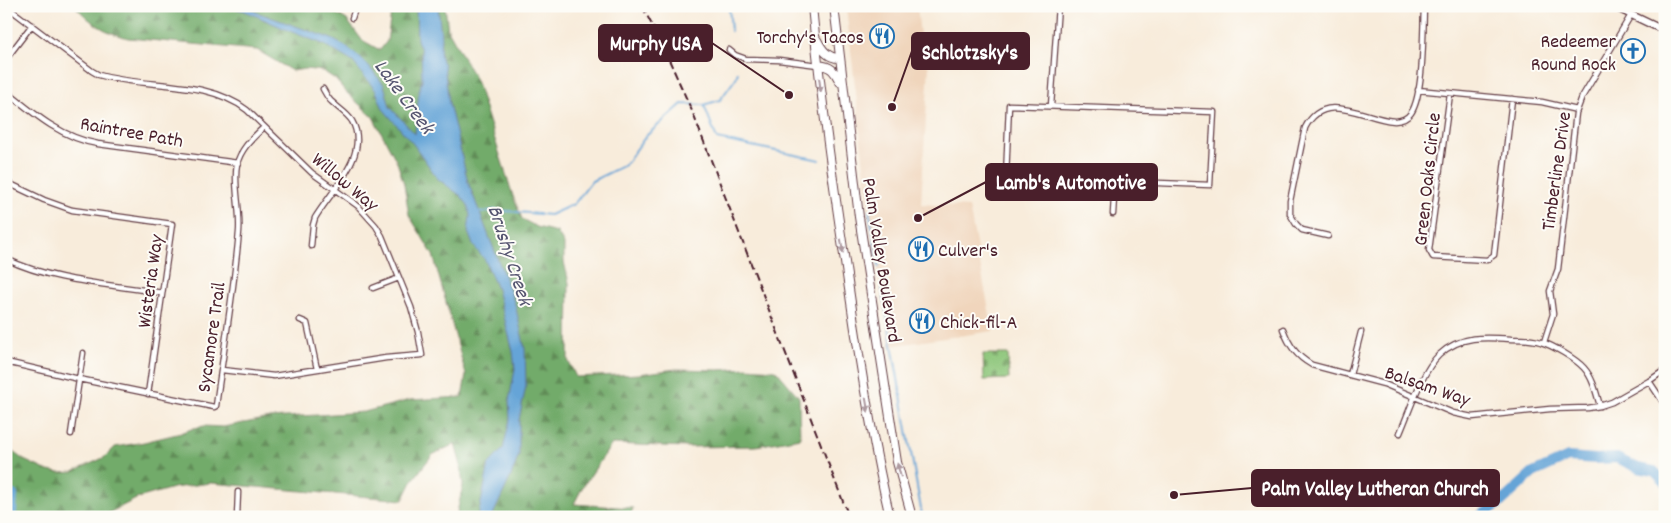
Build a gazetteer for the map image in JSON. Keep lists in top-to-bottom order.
{
  "streets": {
    "highway": ["Palm Valley Boulevard"],
    "street": [
      "Raintree Path",
      "Timberline Drive",
      "Green Oaks Circle",
      "Willow Way",
      "Wisteria Way",
      "Sycamore Trail",
      "Balsam Way"
    ]
  },
  "crossings": [
    ["Raintree Path", "Sycamore Trail"],
    ["Willow Way", "Sycamore Trail"],
    ["Wisteria Way", "Sycamore Trail"]
  ],
  "water": ["Lake Creek", "Brushy Creek"],
  "places": {
    "restaurant": ["Torchy's Tacos", "Culver's", "Chick-fil-A"],
    "church": ["Redeemer Round Rock"],
    "other": [
      "Murphy USA",
      "Schlotzsky's",
      "Lamb's Automotive",
      "Palm Valley Lutheran Church"
    ]
  }
}
